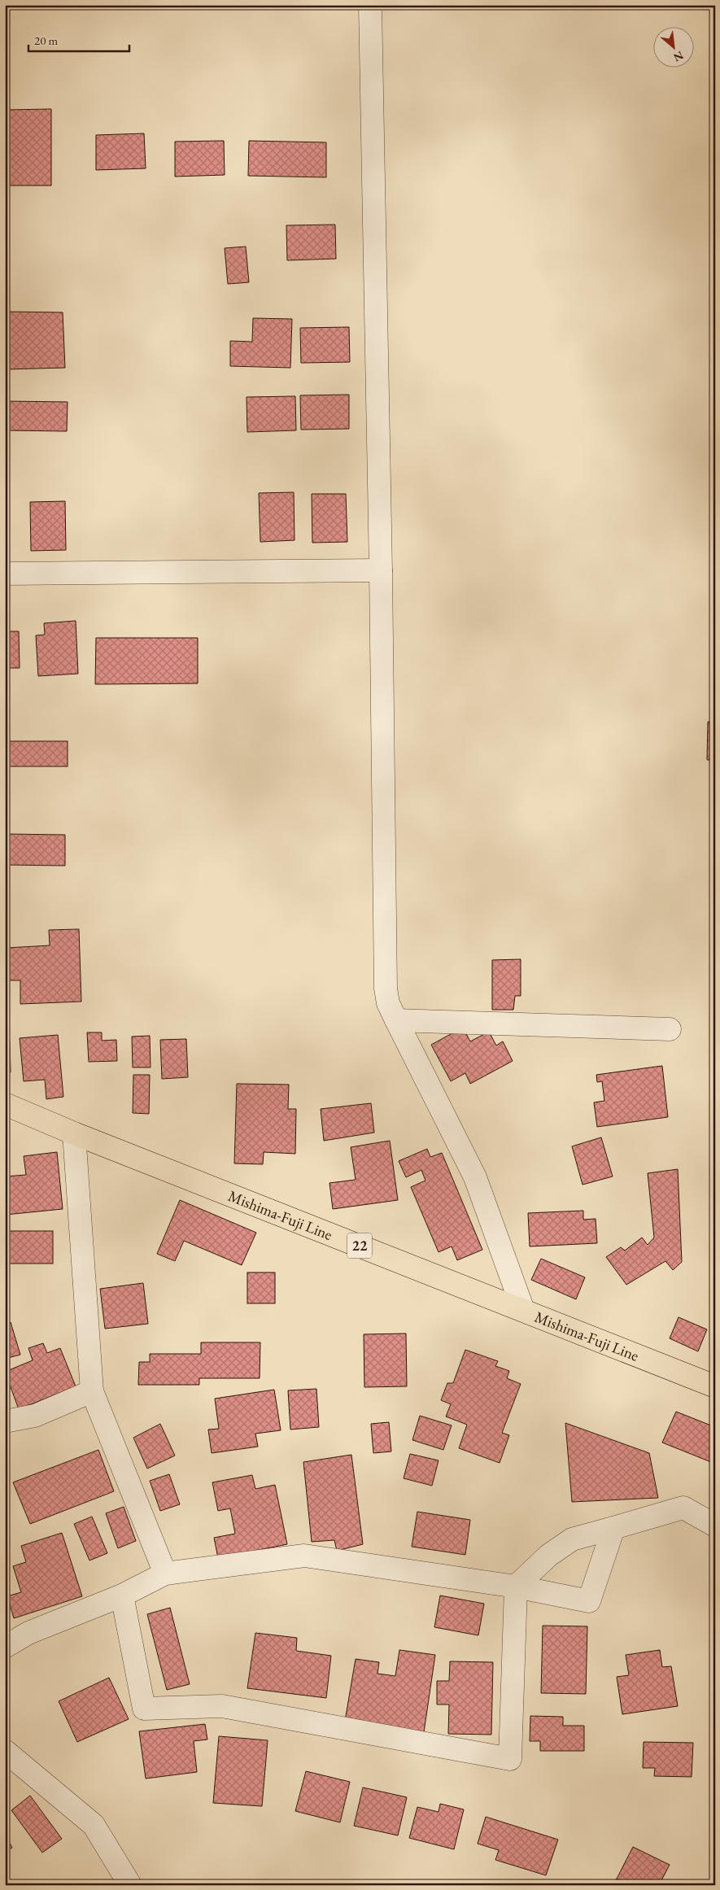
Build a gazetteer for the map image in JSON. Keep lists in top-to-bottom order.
{
  "streets": {
    "main road": ["Mishima-Fuji Line", "22"]
  },
  "scale_bar": "20 m",
  "north": "bottom right"
}
